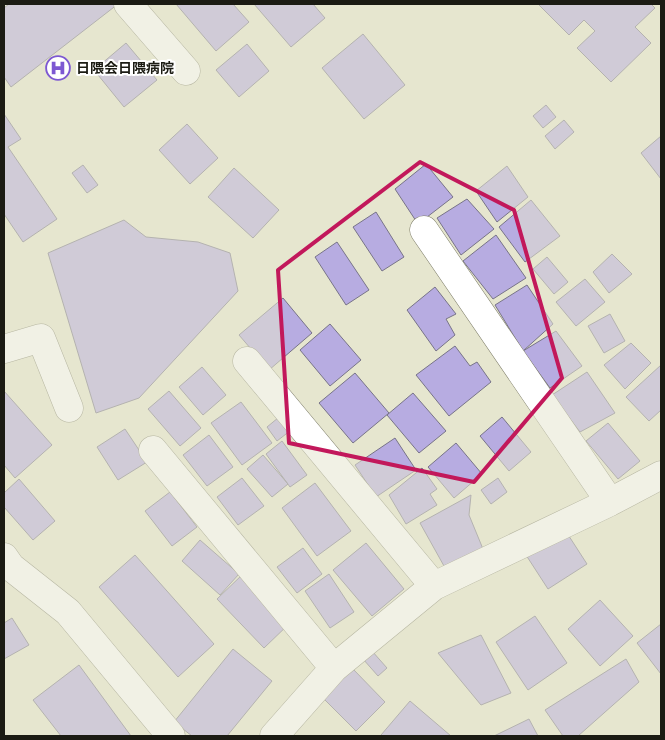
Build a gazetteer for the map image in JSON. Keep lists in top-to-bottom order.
{
  "places": {
    "hospital": ["日隈会日隈病院"]
  }
}
